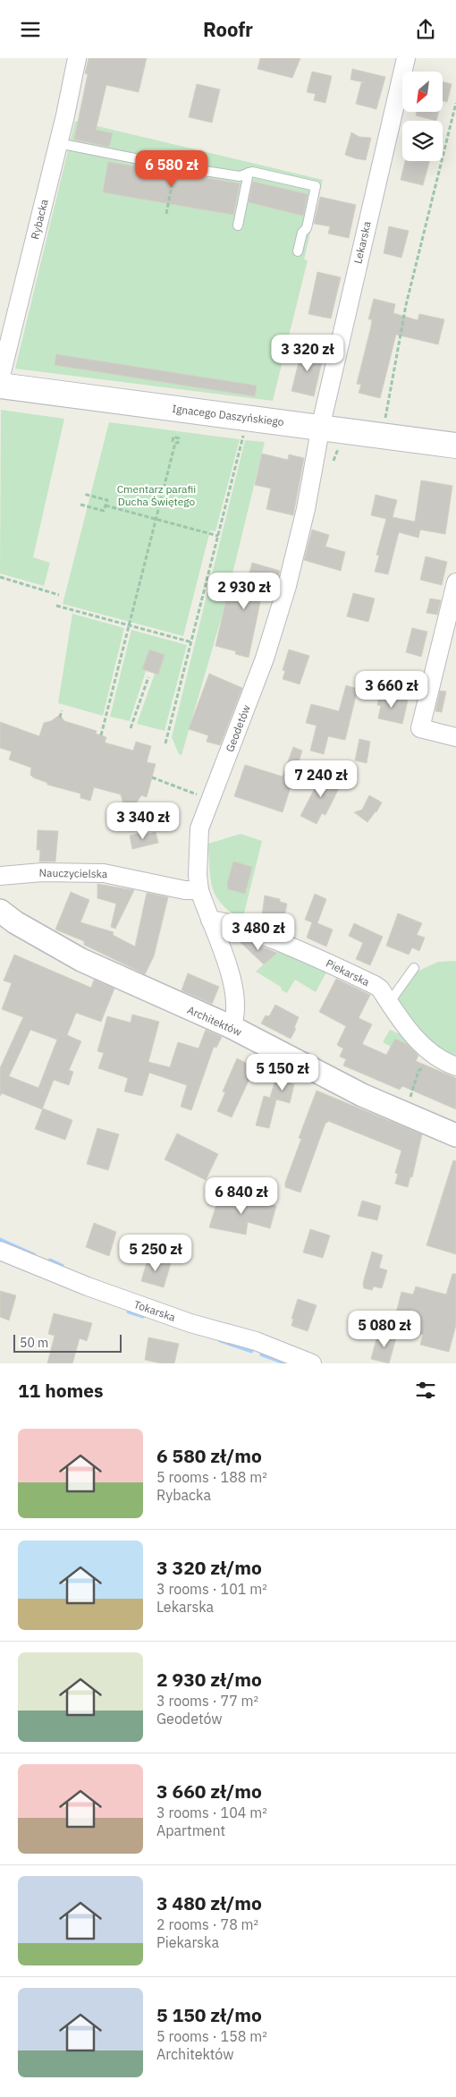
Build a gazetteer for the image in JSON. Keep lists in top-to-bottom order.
{
  "streets": {
    "main road": ["Ignacego Daszyńskiego"],
    "street": [
      "Rybacka",
      "Lekarska",
      "Geodetów",
      "Nauczycielska",
      "Piekarska",
      "Architektów",
      "Tokarska"
    ]
  },
  "crossings": [
    ["Lekarska", "Ignacego Daszyńskiego"],
    ["Lekarska", "Geodetów"],
    ["Ignacego Daszyńskiego", "Geodetów"],
    ["Geodetów", "Nauczycielska"],
    ["Geodetów", "Piekarska"],
    ["Geodetów", "Architektów"]
  ],
  "parks": ["Cmentarz parafii Ducha Świętego"],
  "scale_bar": "50 m",
  "north": "bottom left",
  "page": {
    "header": "Roofr",
    "price": [
      "6 580 zł",
      "3 320 zł",
      "2 930 zł",
      "3 660 zł",
      "7 240 zł",
      "3 340 zł",
      "3 480 zł",
      "5 150 zł",
      "6 840 zł",
      "5 250 zł",
      "5 080 zł"
    ],
    "scale": "50 m",
    "heading": "11 homes",
    "list": [
      {
        "name": "6 580 zł/mo",
        "note": "5 rooms · 188 m² · Rybacka"
      },
      {
        "name": "3 320 zł/mo",
        "note": "3 rooms · 101 m² · Lekarska"
      },
      {
        "name": "2 930 zł/mo",
        "note": "3 rooms · 77 m² · Geodetów"
      },
      {
        "name": "3 660 zł/mo",
        "note": "3 rooms · 104 m² · Apartment"
      },
      {
        "name": "3 480 zł/mo",
        "note": "2 rooms · 78 m² · Piekarska"
      },
      {
        "name": "5 150 zł/mo",
        "note": "5 rooms · 158 m² · Architektów"
      }
    ]
  }
}
